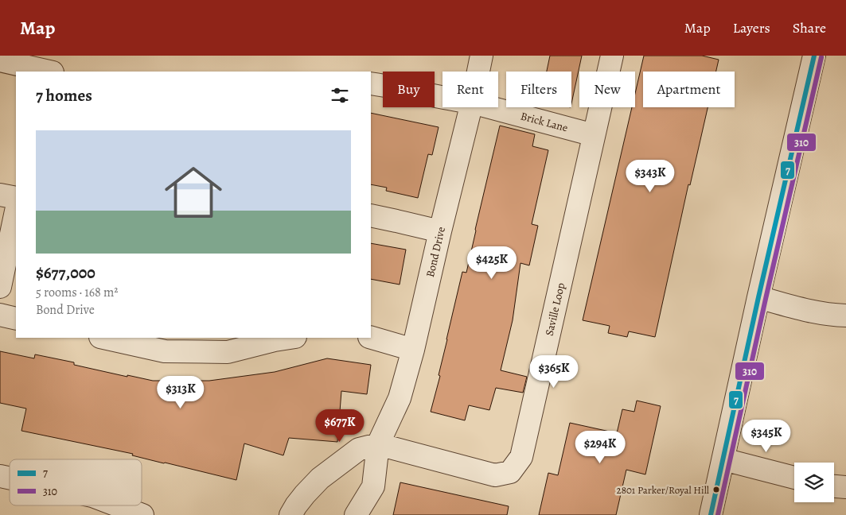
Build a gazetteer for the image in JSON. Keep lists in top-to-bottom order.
{
  "streets": {
    "street": ["Brick Lane", "Bond Drive", "Saville Loop"]
  },
  "crossings": [
    ["Brick Lane", "Saville Loop"],
    ["Bond Drive", "Saville Loop"]
  ],
  "places": ["2801 Parker/Royal Hill"],
  "lines": ["transit line 7", "transit line 310"],
  "legend": ["7", "310"],
  "page": {
    "header": "Map",
    "nav": ["Map", "Layers", "Share"],
    "chip": [
      "Buy",
      "Rent",
      "Filters",
      "New",
      "Apartment"
    ],
    "heading": "7 homes",
    "list": [
      {
        "name": "$677,000",
        "note": "5 rooms · 168 m² · Bond Drive"
      }
    ],
    "price": [
      "$343K",
      "$425K",
      "$365K",
      "$313K",
      "$677K",
      "$345K",
      "$294K"
    ]
  }
}
